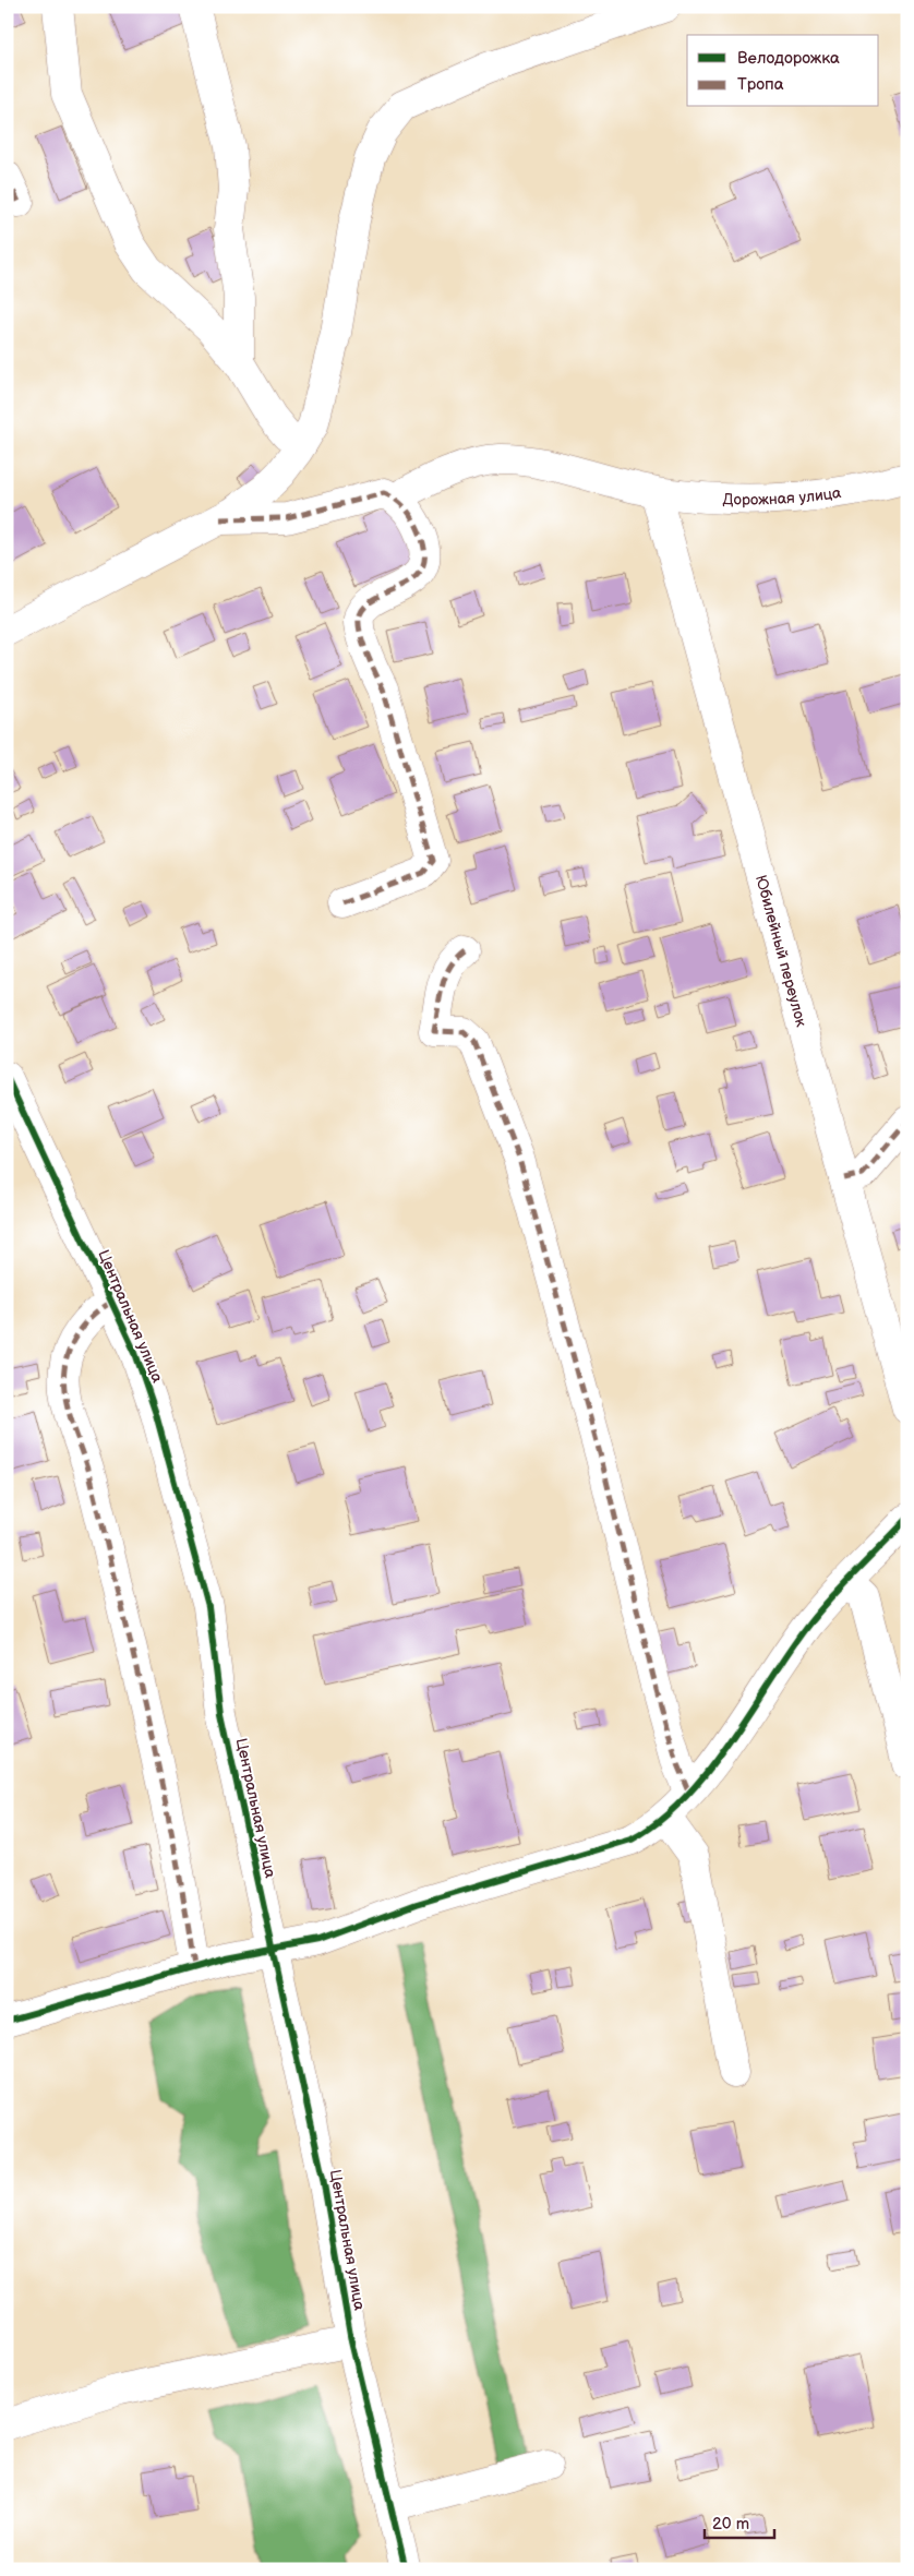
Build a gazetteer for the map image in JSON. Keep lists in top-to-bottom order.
{
  "streets": {
    "street": ["Дорожная улица", "Юбилейный переулок", "Центральная улица"]
  },
  "crossings": [
    ["Дорожная улица", "Юбилейный переулок"]
  ],
  "legend": ["Велодорожка", "Тропа"],
  "scale_bar": "20 m"
}
